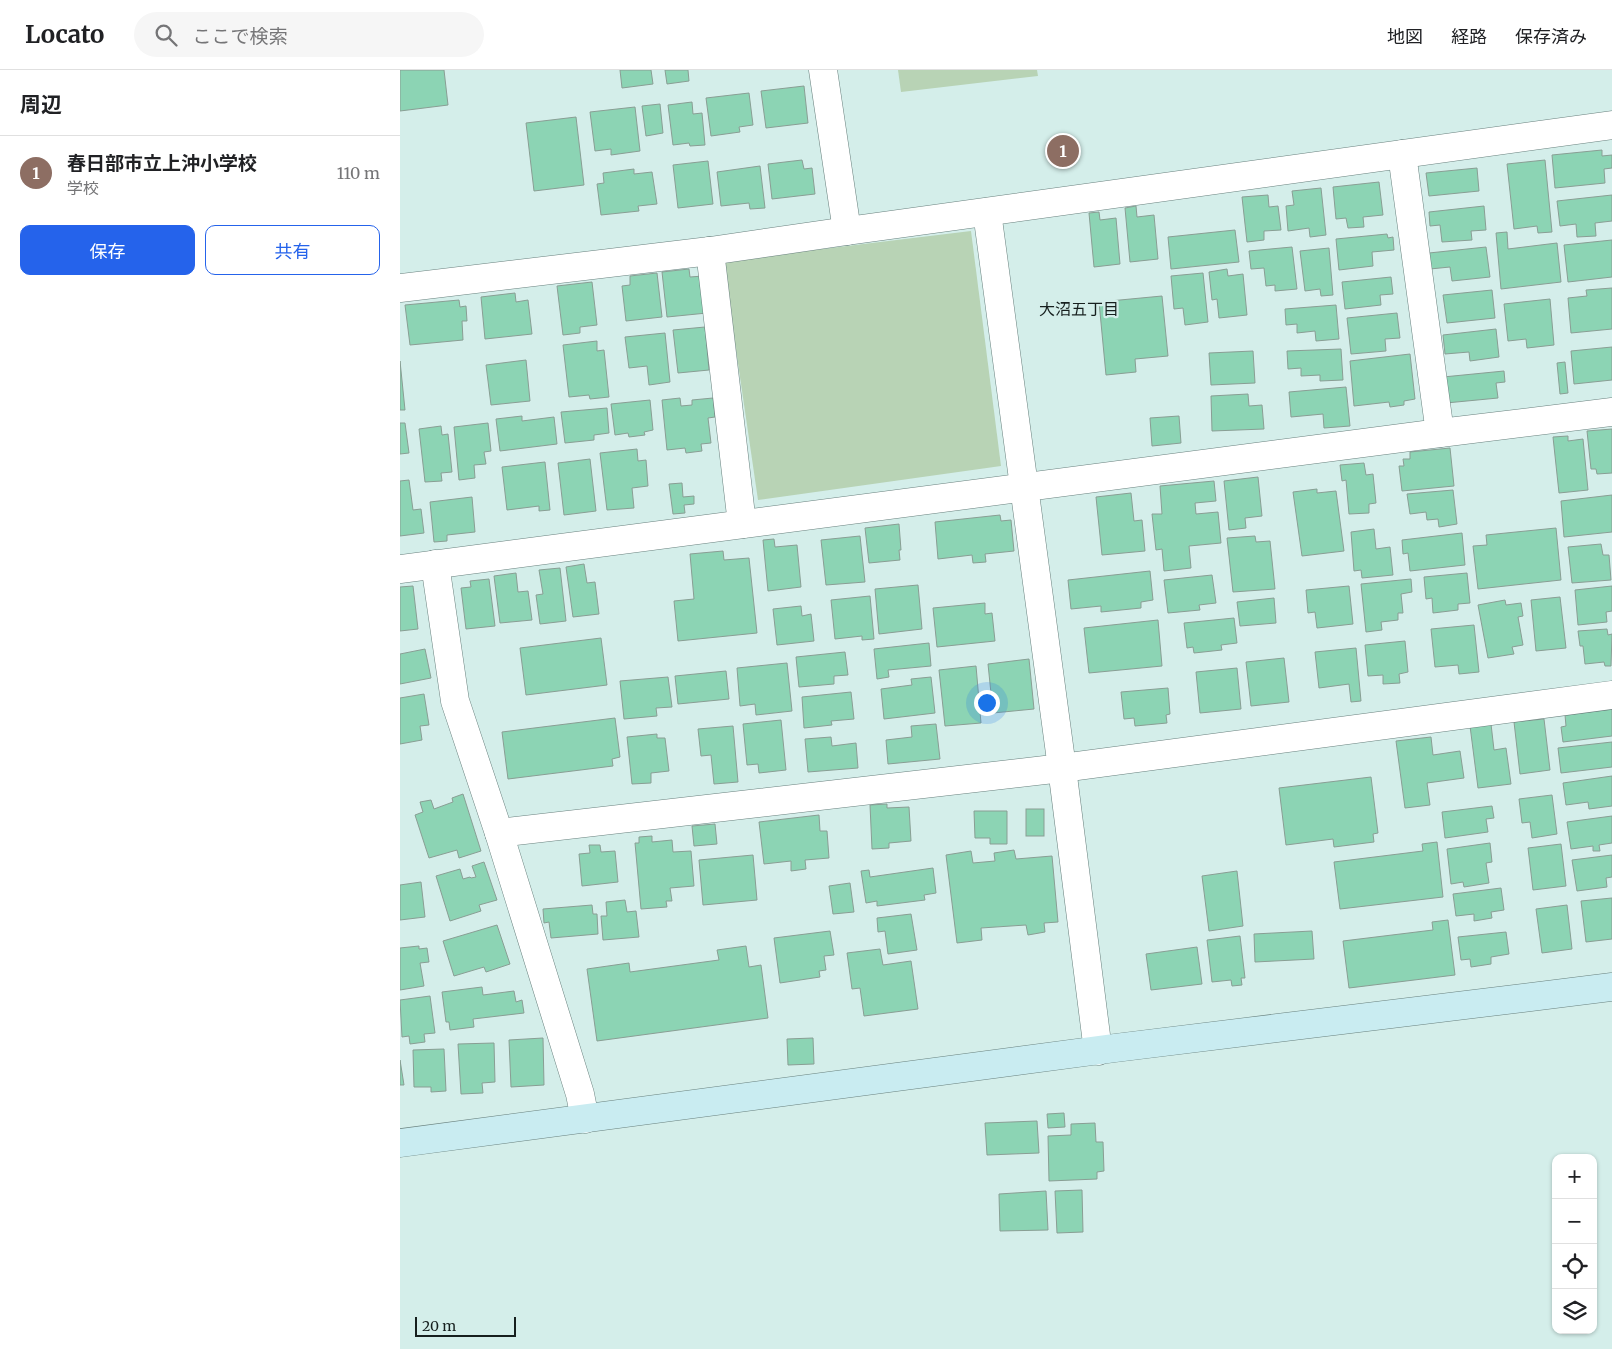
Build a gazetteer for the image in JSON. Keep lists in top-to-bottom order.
{
  "districts": ["大沼五丁目"],
  "scale_bar": "20 m",
  "page": {
    "header": "Locato",
    "search": "ここで検索",
    "nav": ["地図", "経路", "保存済み"],
    "heading": "周辺",
    "pins": "1",
    "list": [
      {
        "mark": "1",
        "name": "春日部市立上沖小学校",
        "note": "学校",
        "value": "110 m"
      }
    ],
    "buttons": ["保存", "共有"],
    "map_buttons": ["+", "−"],
    "scale": "20 m"
  }
}
